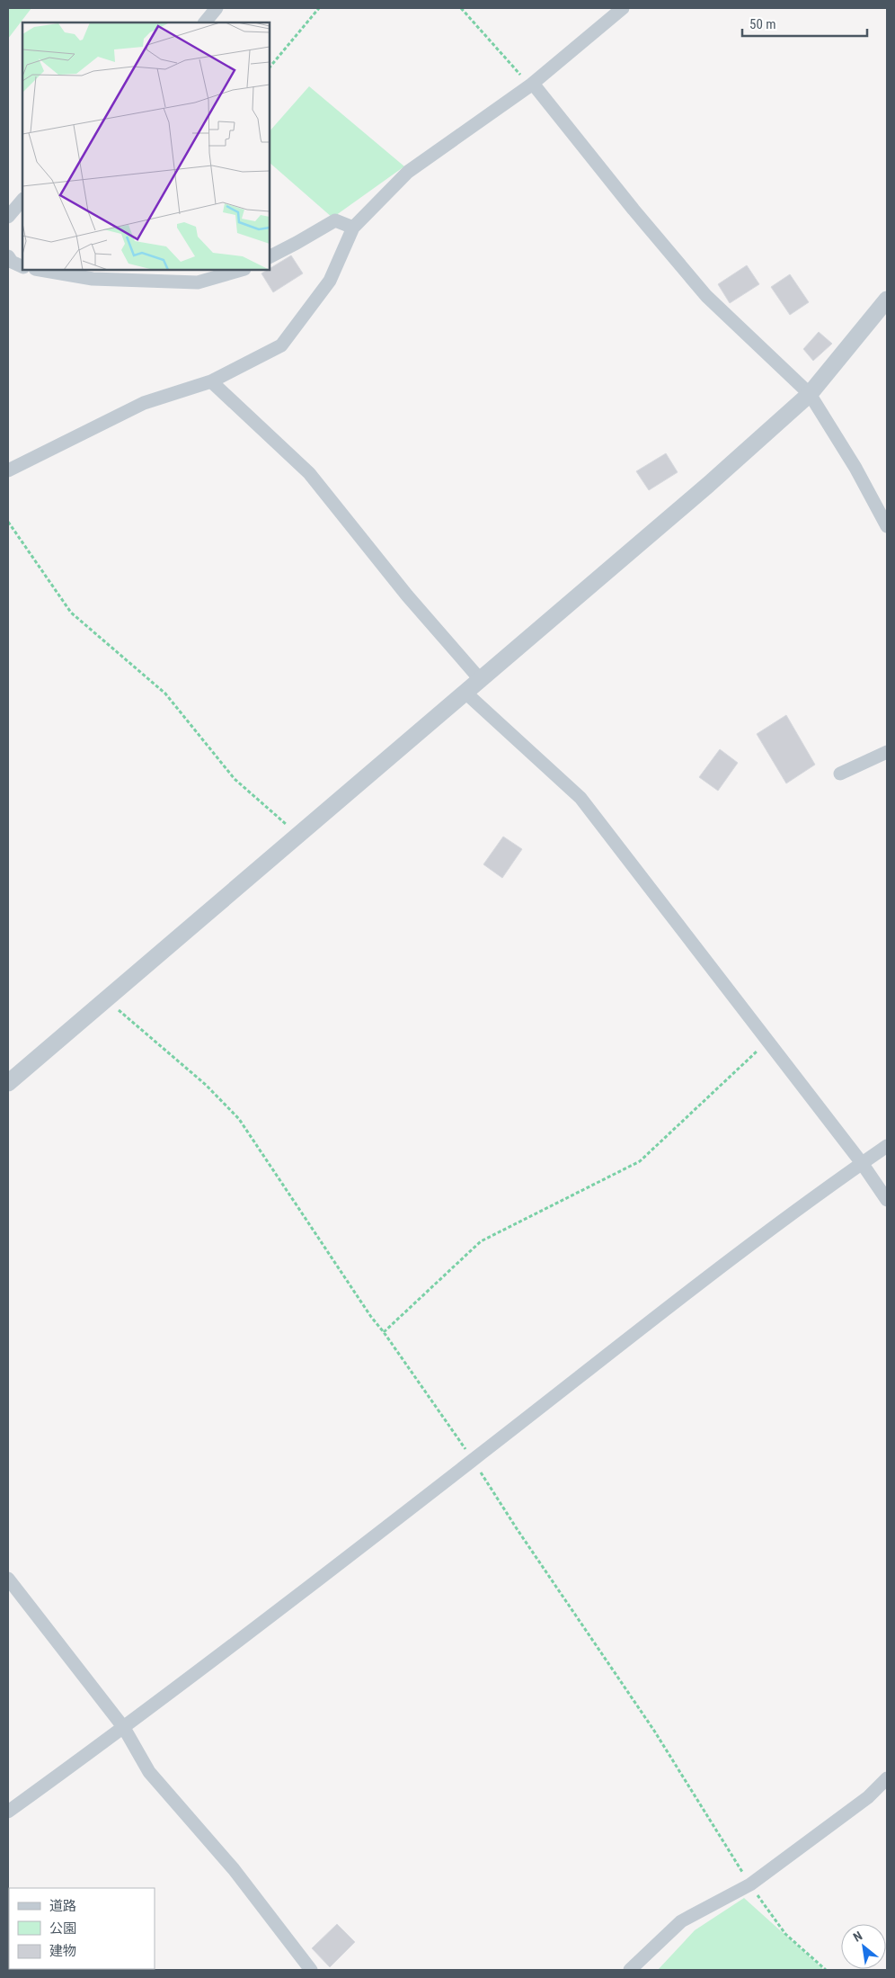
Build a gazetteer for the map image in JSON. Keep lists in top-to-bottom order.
{
  "legend": ["道路", "公園", "建物"],
  "scale_bar": "50 m",
  "north": "top left"
}
